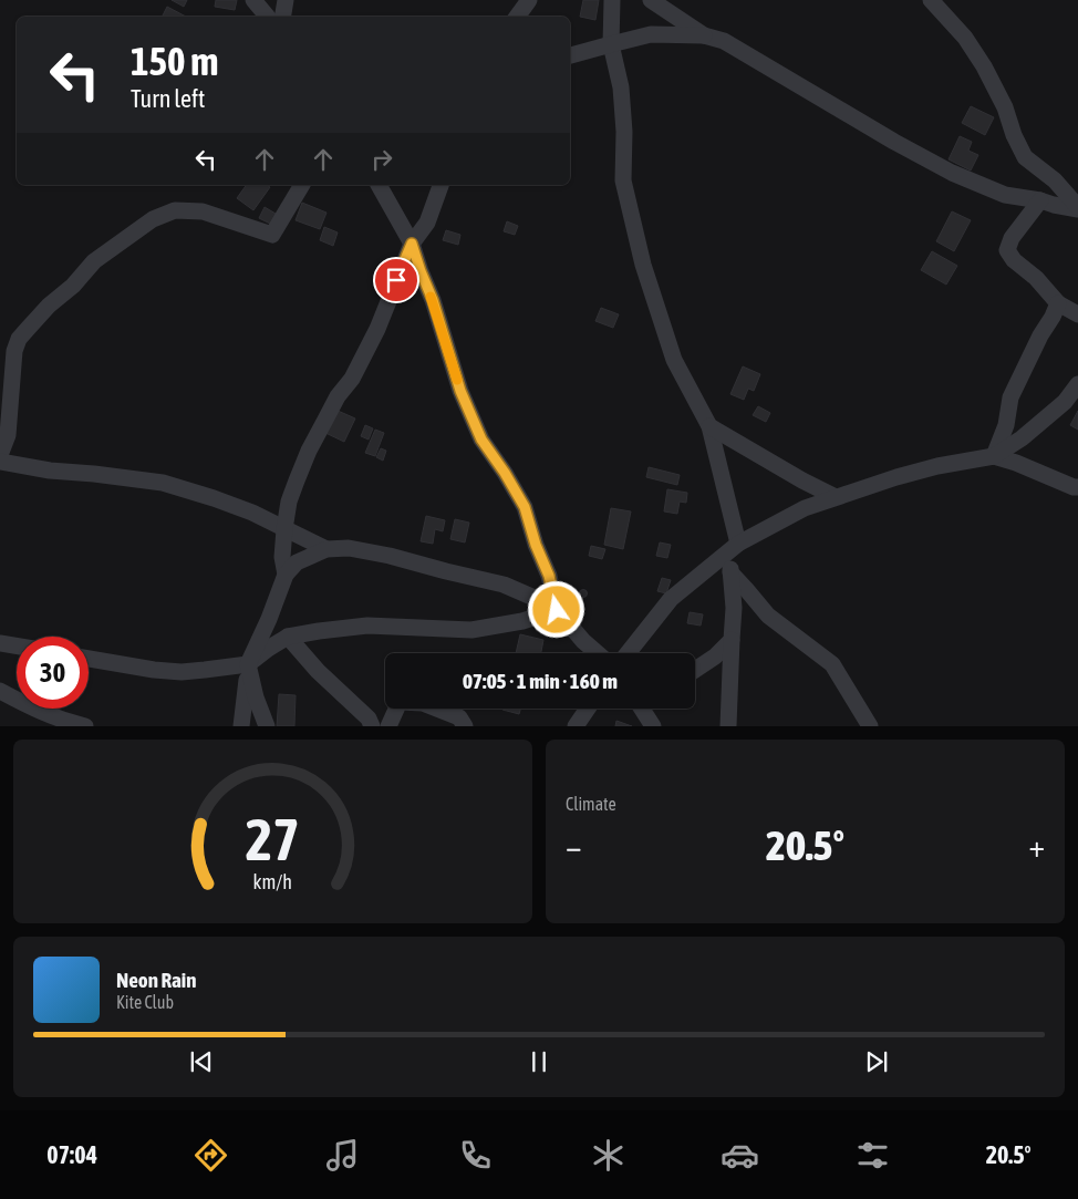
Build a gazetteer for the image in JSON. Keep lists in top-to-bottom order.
{
  "page": {
    "turn": ["150 m", "Turn left"],
    "limit": "30",
    "trip": "07:05 · 1 min · 160 m",
    "tile": "Climate",
    "heat": ["−", "20.5°", "+"],
    "song": ["Neon Rain", "Kite Club"],
    "tabs": ["07:04", "20.5°"],
    "gauge": ["27", "km/h"]
  }
}
